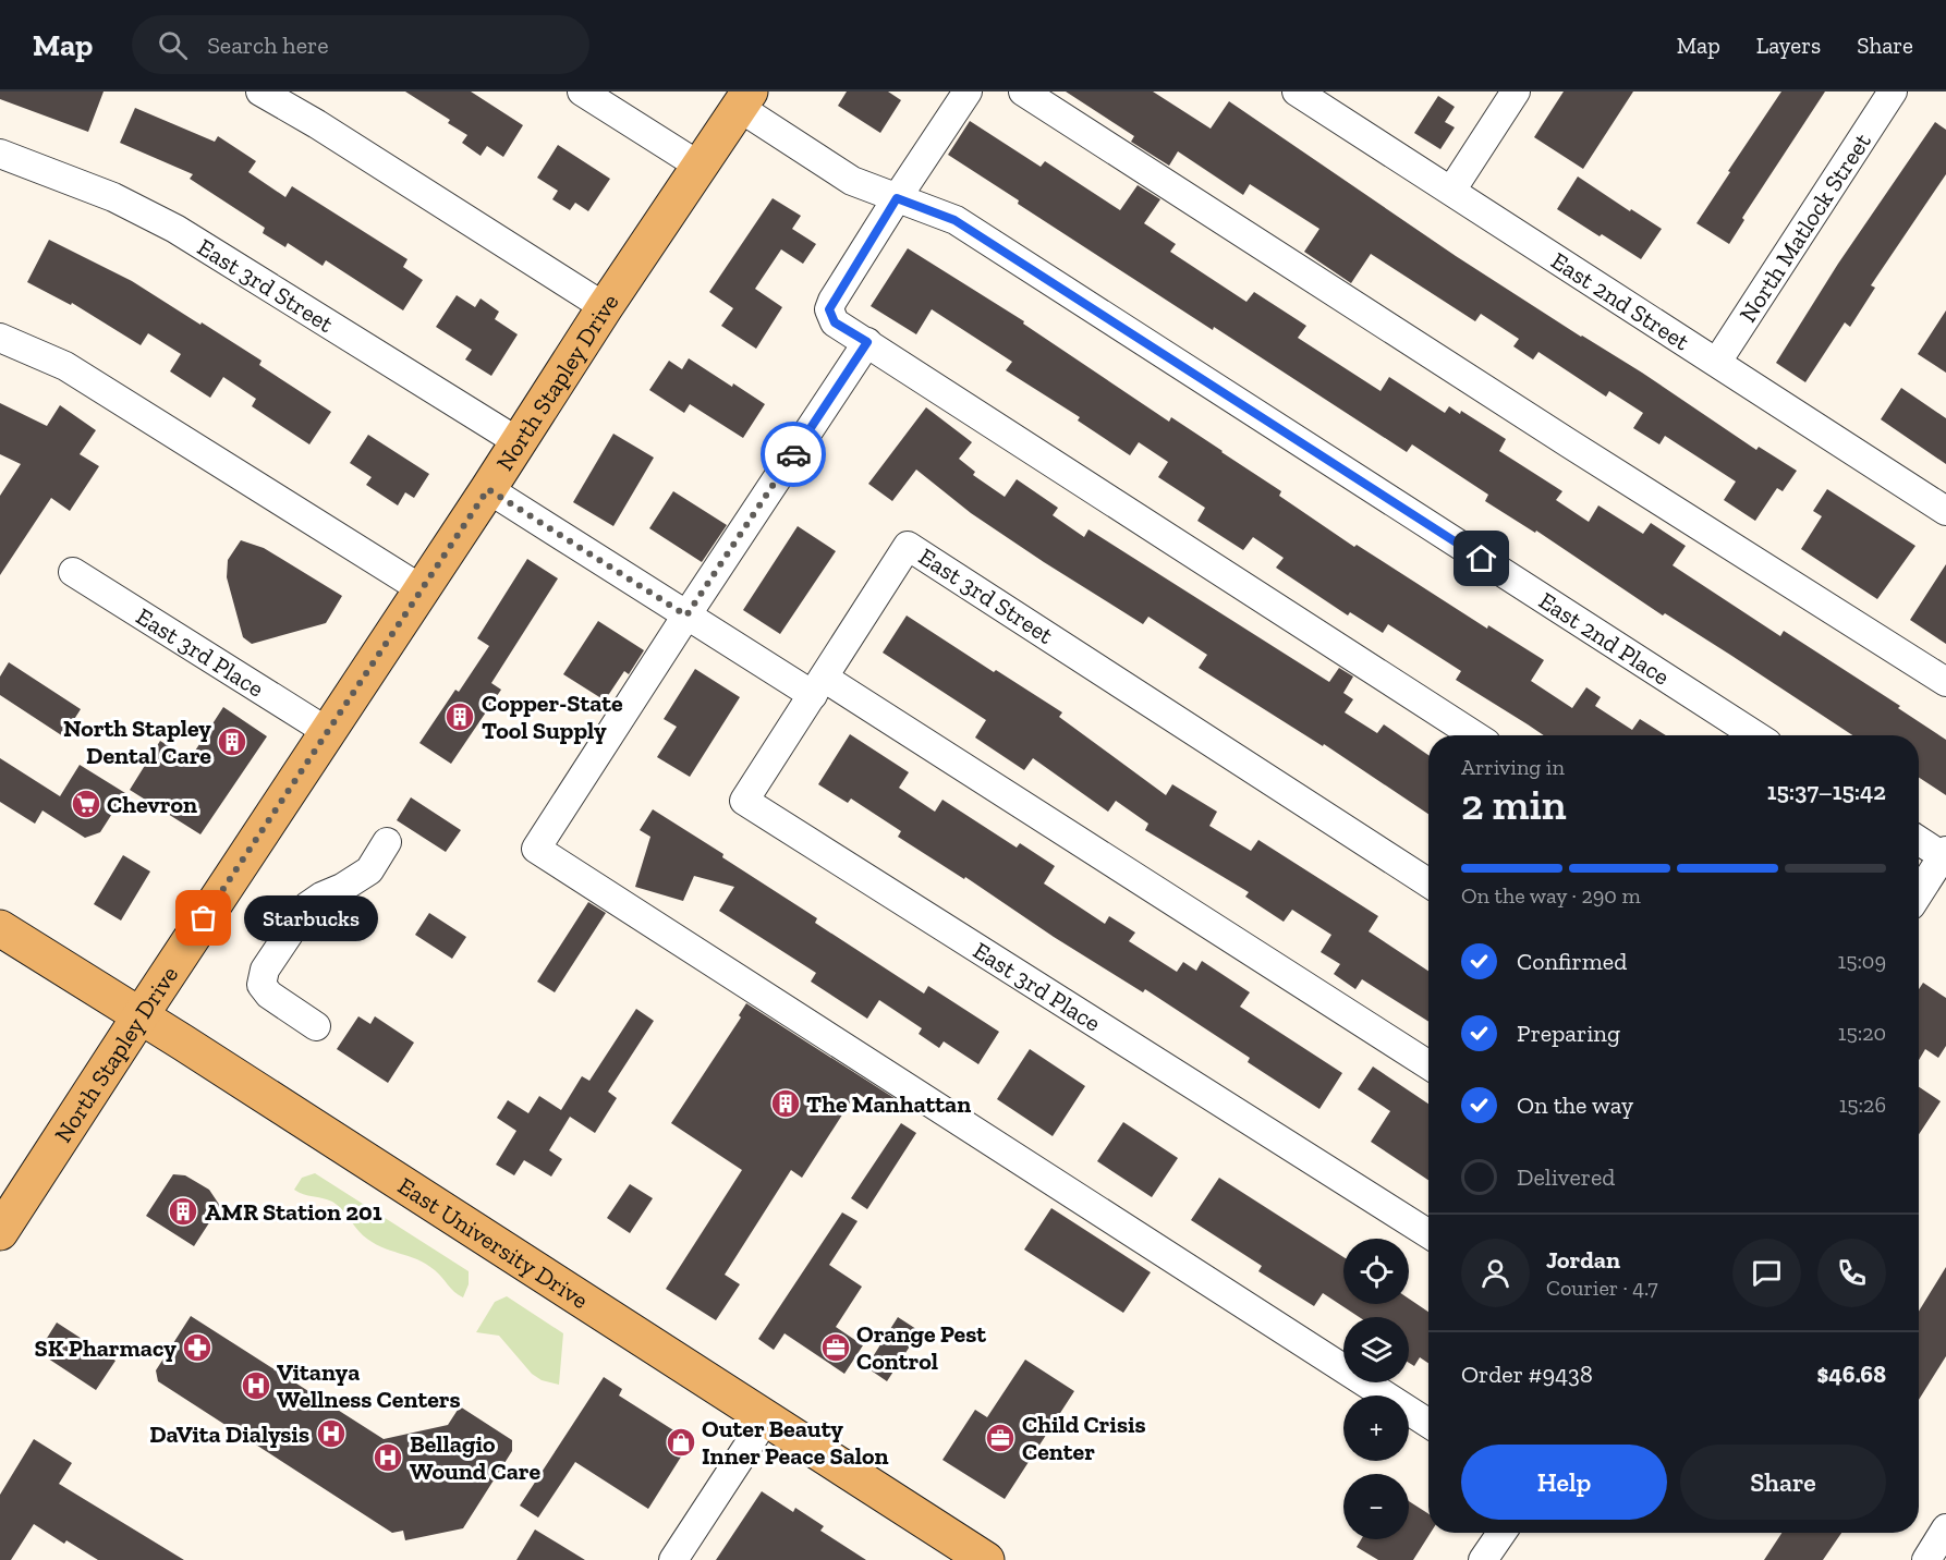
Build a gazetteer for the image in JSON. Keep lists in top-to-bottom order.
{
  "streets": {
    "main road": ["North Stapley Drive", "East University Drive"],
    "street": [
      "North Matlock Street",
      "East 3rd Street",
      "East 2nd Street",
      "East 2nd Place",
      "East 3rd Place"
    ]
  },
  "crossings": [
    ["North Matlock Street", "East 2nd Street"],
    ["East 3rd Street", "North Stapley Drive"],
    ["East 3rd Street", "East 3rd Place"],
    ["North Stapley Drive", "East 2nd Place"],
    ["North Stapley Drive", "East 3rd Place"],
    ["North Stapley Drive", "East University Drive"]
  ],
  "places": {
    "building": [
      "Copper-State Tool Supply",
      "North Stapley Dental Care",
      "The Manhattan",
      "AMR Station 201"
    ],
    "supermarket": ["Chevron"],
    "other": ["Starbucks"],
    "pharmacy": ["SK Pharmacy"],
    "office": ["Orange Pest Control", "Child Crisis Center"],
    "hospital": ["Vitanya Wellness Centers", "DaVita Dialysis", "Bellagio Wound Care"],
    "shop": ["Outer Beauty Inner Peace Salon"]
  },
  "page": {
    "header": "Map",
    "search": "Search here",
    "nav": ["Map", "Layers", "Share"],
    "heading": ["2 min", "Arriving in", "15:37–15:42"],
    "panel": [
      "Jordan",
      "Courier · 4.7",
      "Order #9438",
      "$46.68"
    ],
    "bar": "On the way · 290 m",
    "bubble": "Starbucks",
    "list": [
      ["Confirmed", "15:09"],
      ["Preparing", "15:20"],
      ["On the way", "15:26"],
      "Delivered"
    ],
    "map_buttons": ["+", "−"],
    "buttons": ["Help", "Share"]
  }
}
